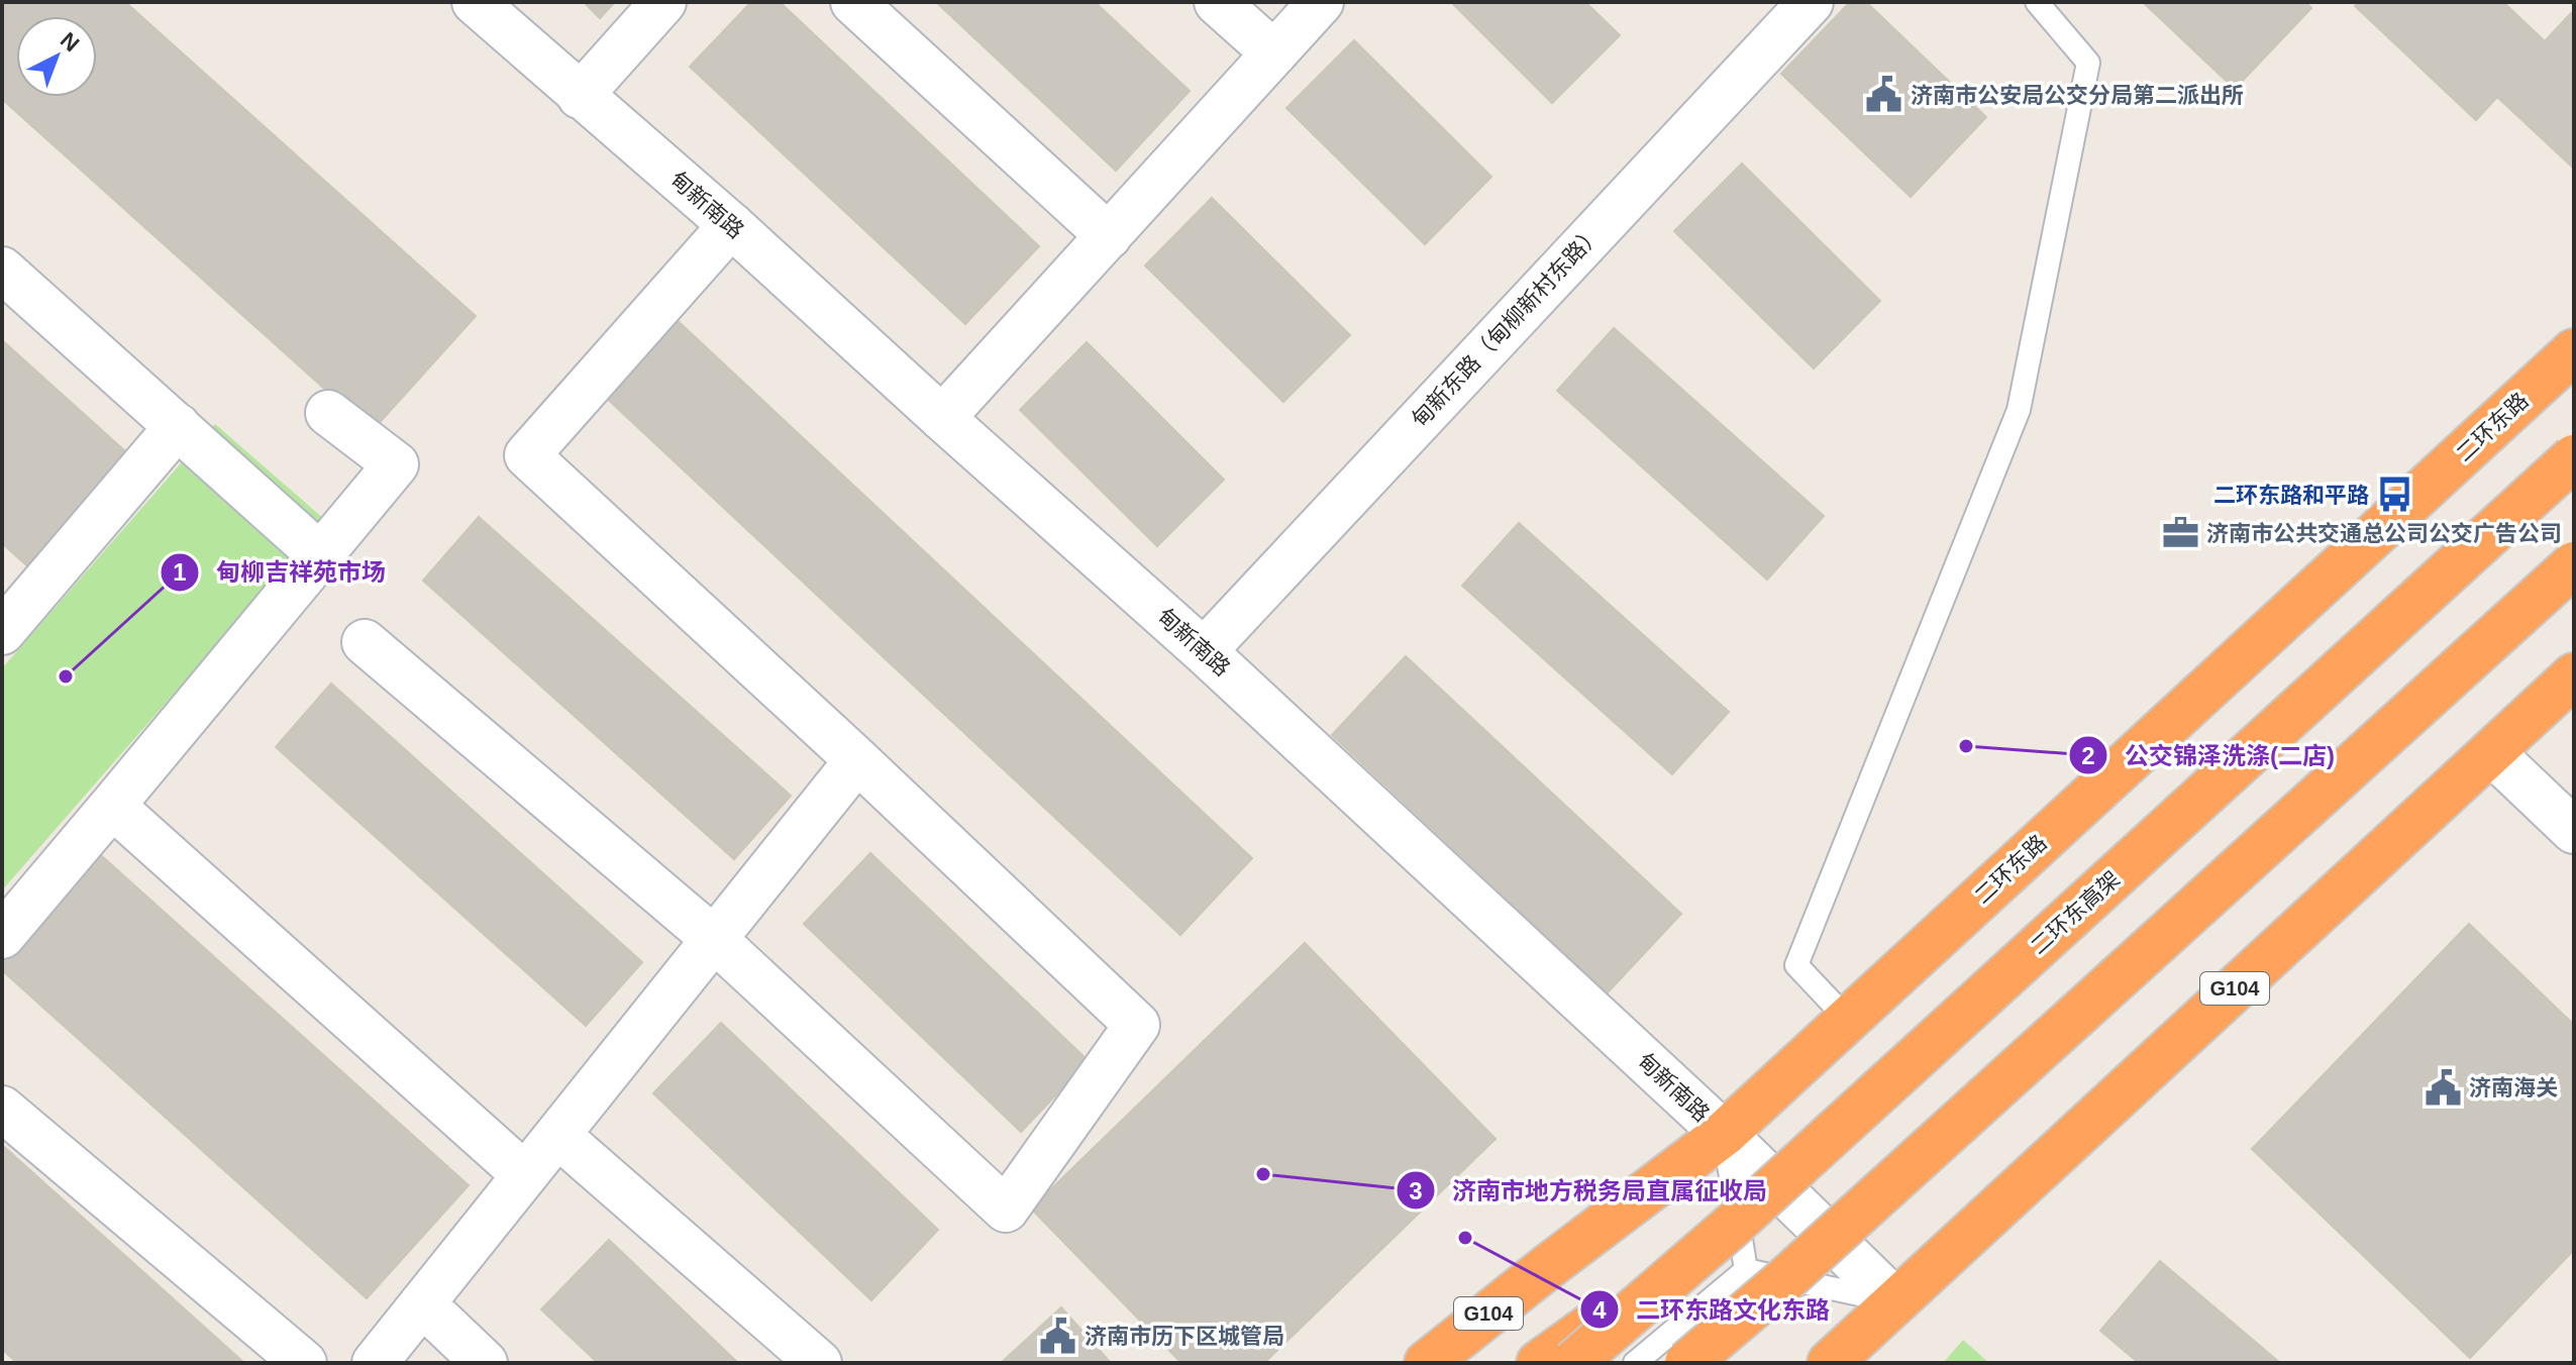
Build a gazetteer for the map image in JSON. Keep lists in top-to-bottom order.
{
  "streets": {
    "highway": ["二环东路", "二环东高架", "G104"],
    "street": ["甸新南路", "甸新东路（甸柳新村东路）"]
  },
  "crossings": [
    ["甸新南路", "甸新东路（甸柳新村东路）"],
    ["甸新南路", "二环东路"],
    ["甸新南路", "G104"]
  ],
  "places": {
    "public building": ["济南市公安局公交分局第二派出所", "济南海关", "济南市历下区城管局"],
    "bus stop": ["二环东路和平路"],
    "office": ["济南市公共交通总公司公交广告公司"],
    "other": [
      "甸柳吉祥苑市场",
      "公交锦泽洗涤(二店)",
      "济南市地方税务局直属征收局",
      "二环东路文化东路"
    ]
  },
  "north": "top right"
}
